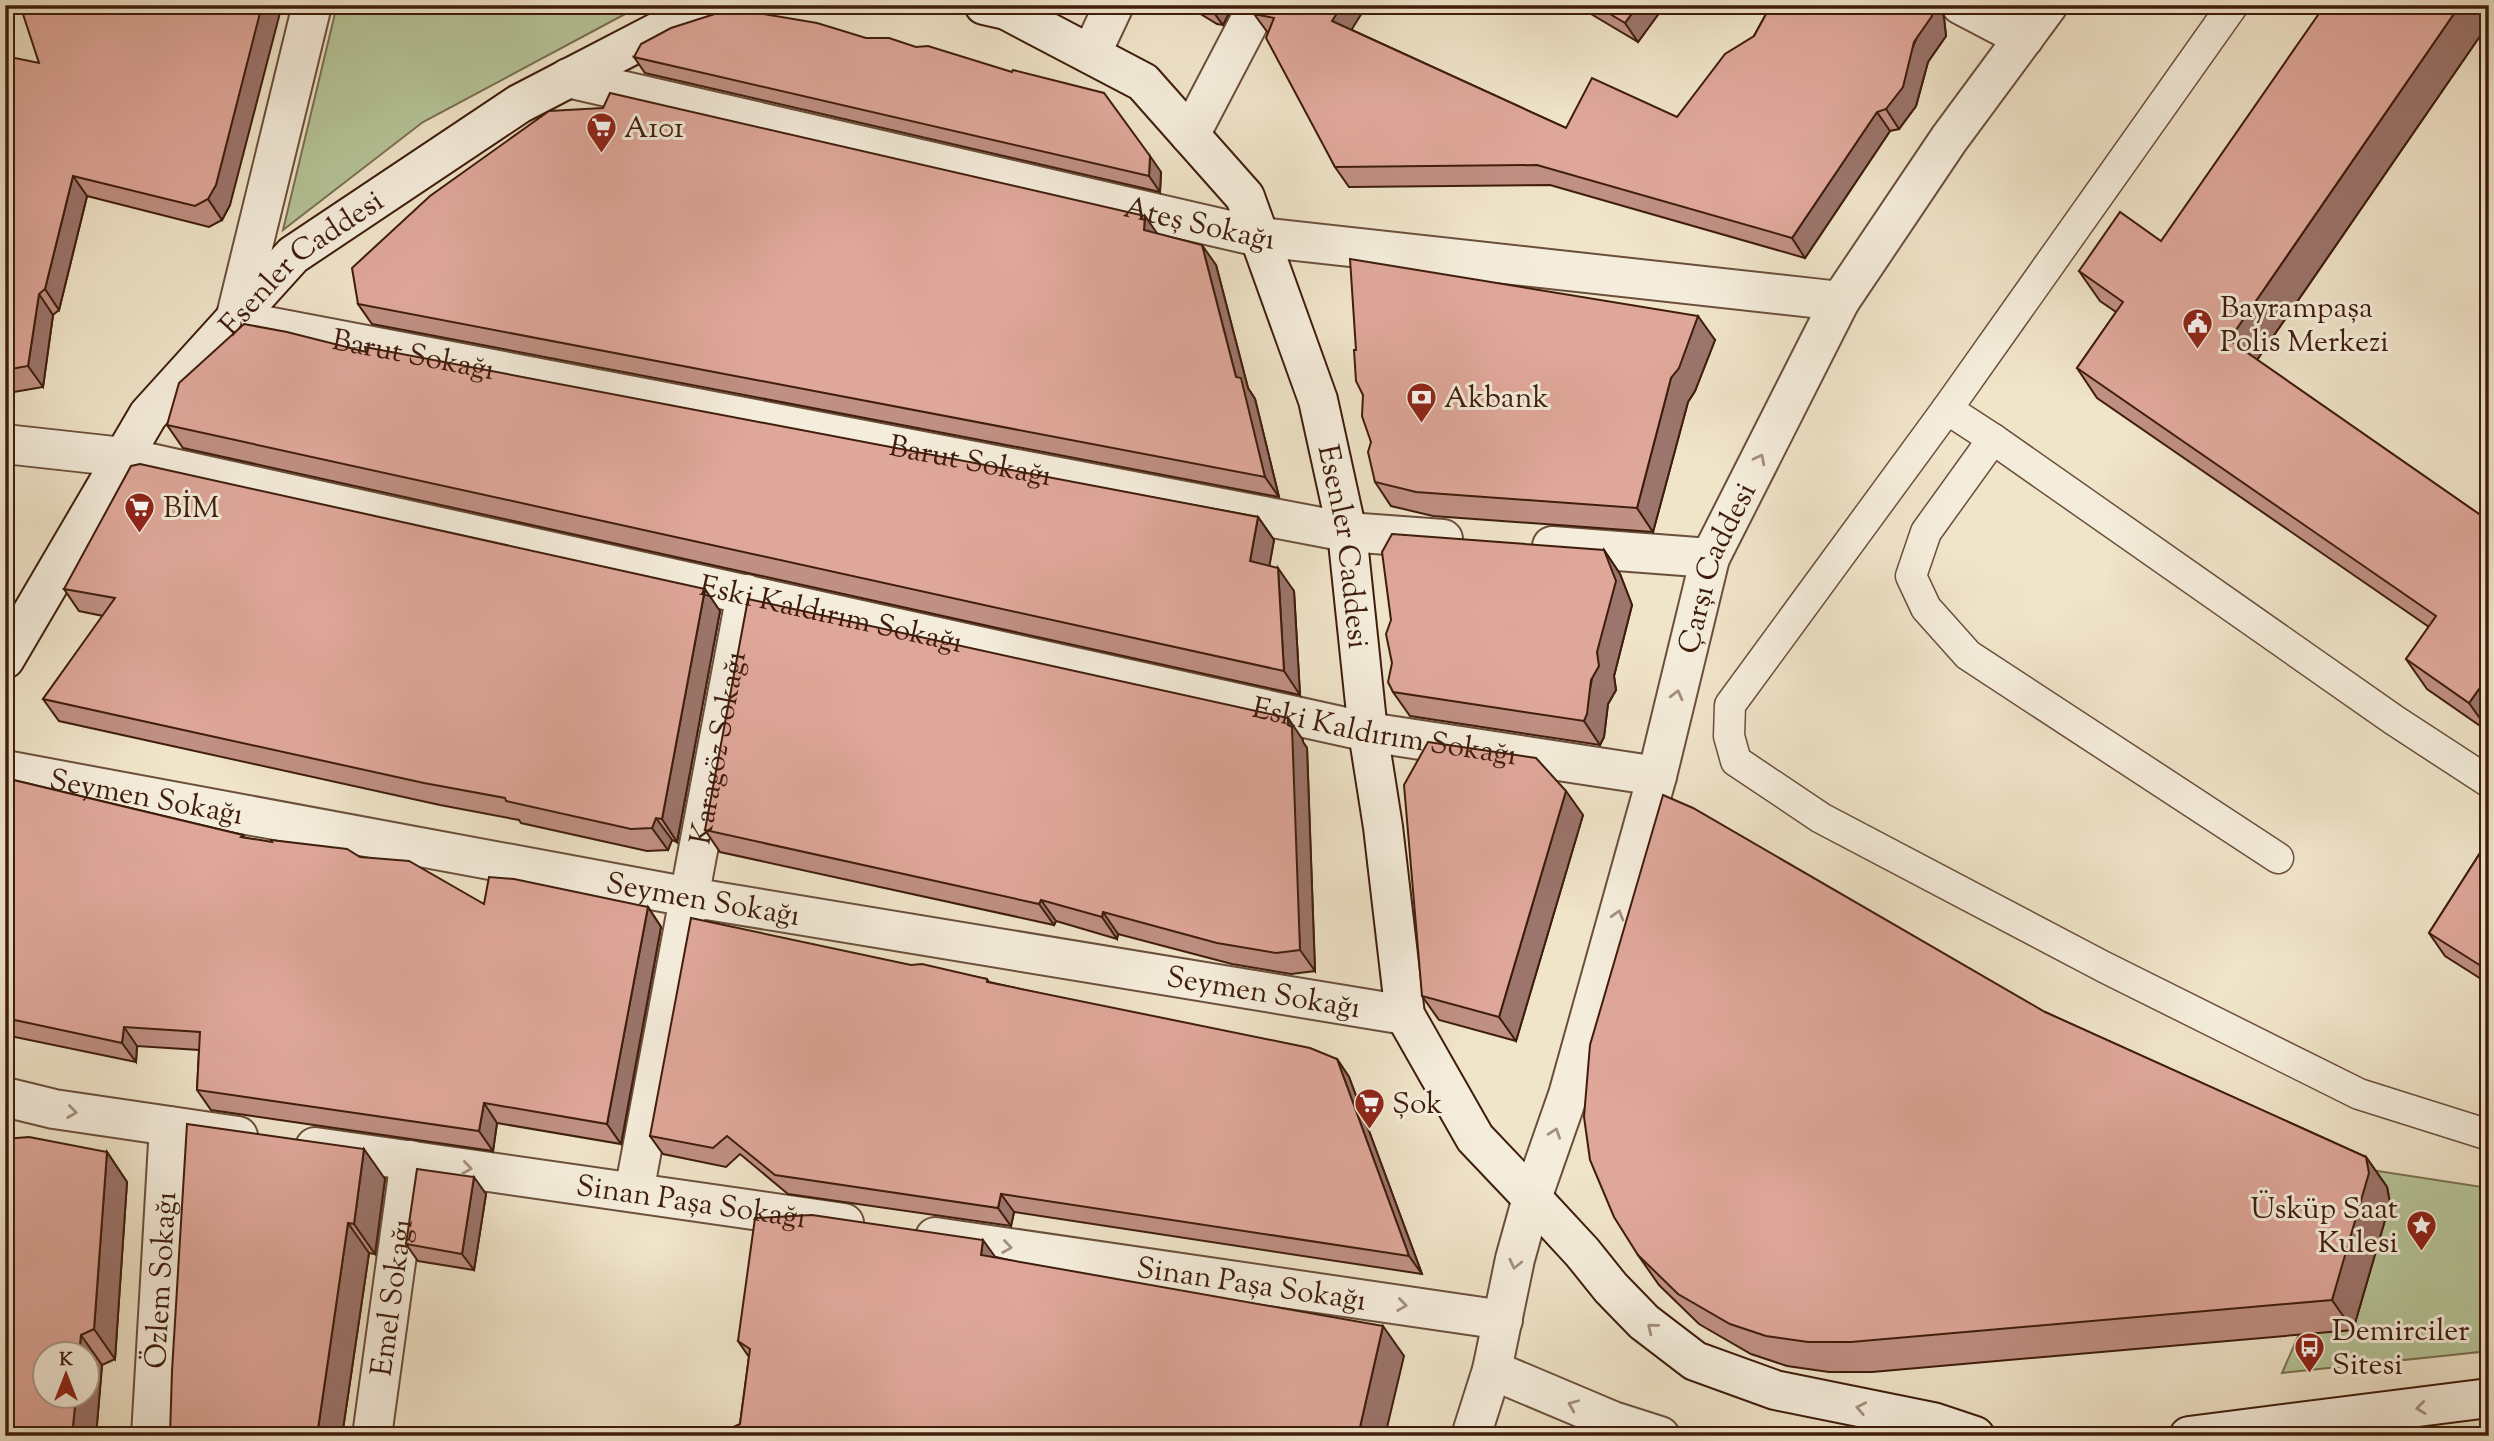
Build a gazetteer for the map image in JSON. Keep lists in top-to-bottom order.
{
  "streets": {
    "street": [
      "Ateş Sokağı",
      "Esenler Caddesi",
      "Barut Sokağı",
      "Çarşı Caddesi",
      "Eski Kaldırım Sokağı",
      "Karagöz Sokağı",
      "Seymen Sokağı",
      "Sinan Paşa Sokağı",
      "Özlem Sokağı",
      "Emel Sokağı"
    ]
  },
  "crossings": [
    ["Ateş Sokağı", "Esenler Caddesi"],
    ["Ateş Sokağı", "Çarşı Caddesi"],
    ["Esenler Caddesi", "Barut Sokağı"],
    ["Esenler Caddesi", "Çarşı Caddesi"],
    ["Esenler Caddesi", "Eski Kaldırım Sokağı"],
    ["Esenler Caddesi", "Seymen Sokağı"],
    ["Çarşı Caddesi", "Eski Kaldırım Sokağı"],
    ["Çarşı Caddesi", "Sinan Paşa Sokağı"],
    ["Eski Kaldırım Sokağı", "Karagöz Sokağı"],
    ["Karagöz Sokağı", "Seymen Sokağı"],
    ["Karagöz Sokağı", "Sinan Paşa Sokağı"],
    ["Sinan Paşa Sokağı", "Özlem Sokağı"],
    ["Sinan Paşa Sokağı", "Emel Sokağı"]
  ],
  "one_way": ["Sinan Paşa Sokağı"],
  "places": {
    "supermarket": ["A101", "BİM", "Şok"],
    "public building": ["Bayrampaşa Polis Merkezi"],
    "bank": ["Akbank"],
    "place": ["Üsküp Saat Kulesi"],
    "bus stop": ["Demirciler Sitesi"]
  },
  "north": "top"
}
